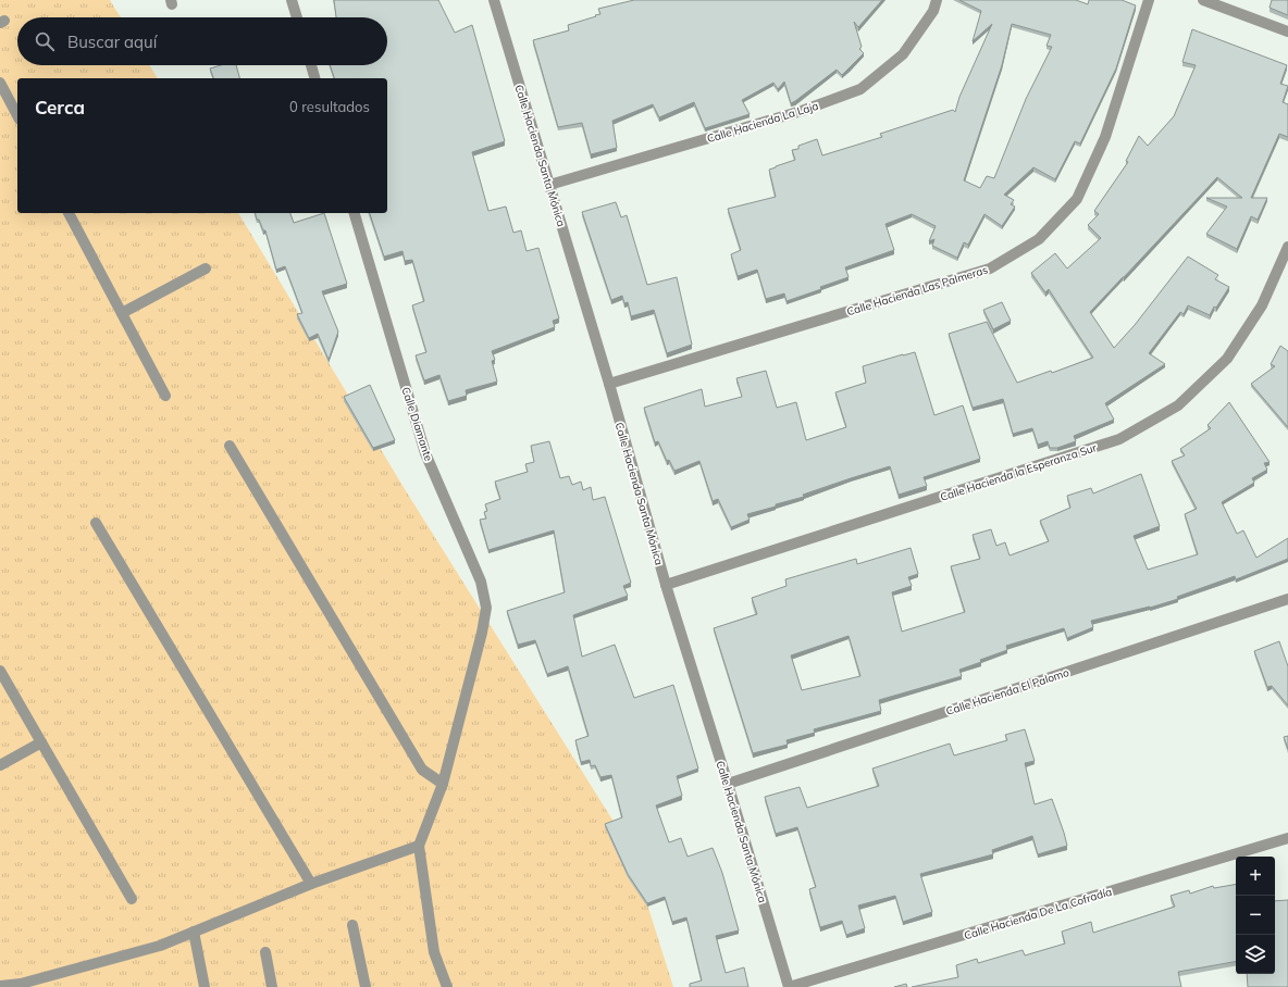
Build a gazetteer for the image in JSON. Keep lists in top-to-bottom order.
{
  "streets": {
    "street": [
      "Calle Hacienda La Laja",
      "Calle Hacienda Santa Mónica",
      "Calle Hacienda Las Palmeras",
      "Calle Diamante",
      "Calle Hacienda la Esperanza Sur",
      "Calle Hacienda El Palomo",
      "Calle Hacienda De La Cofradía"
    ]
  },
  "crossings": [
    ["Calle Hacienda La Laja", "Calle Hacienda Santa Mónica"],
    ["Calle Hacienda Santa Mónica", "Calle Hacienda Las Palmeras"],
    ["Calle Hacienda Santa Mónica", "Calle Hacienda la Esperanza Sur"],
    ["Calle Hacienda Santa Mónica", "Calle Hacienda El Palomo"],
    ["Calle Hacienda Santa Mónica", "Calle Hacienda De La Cofradía"]
  ],
  "page": {
    "search": "Buscar aquí",
    "heading": ["Cerca", "0 resultados"],
    "map_buttons": ["+", "−"]
  }
}
